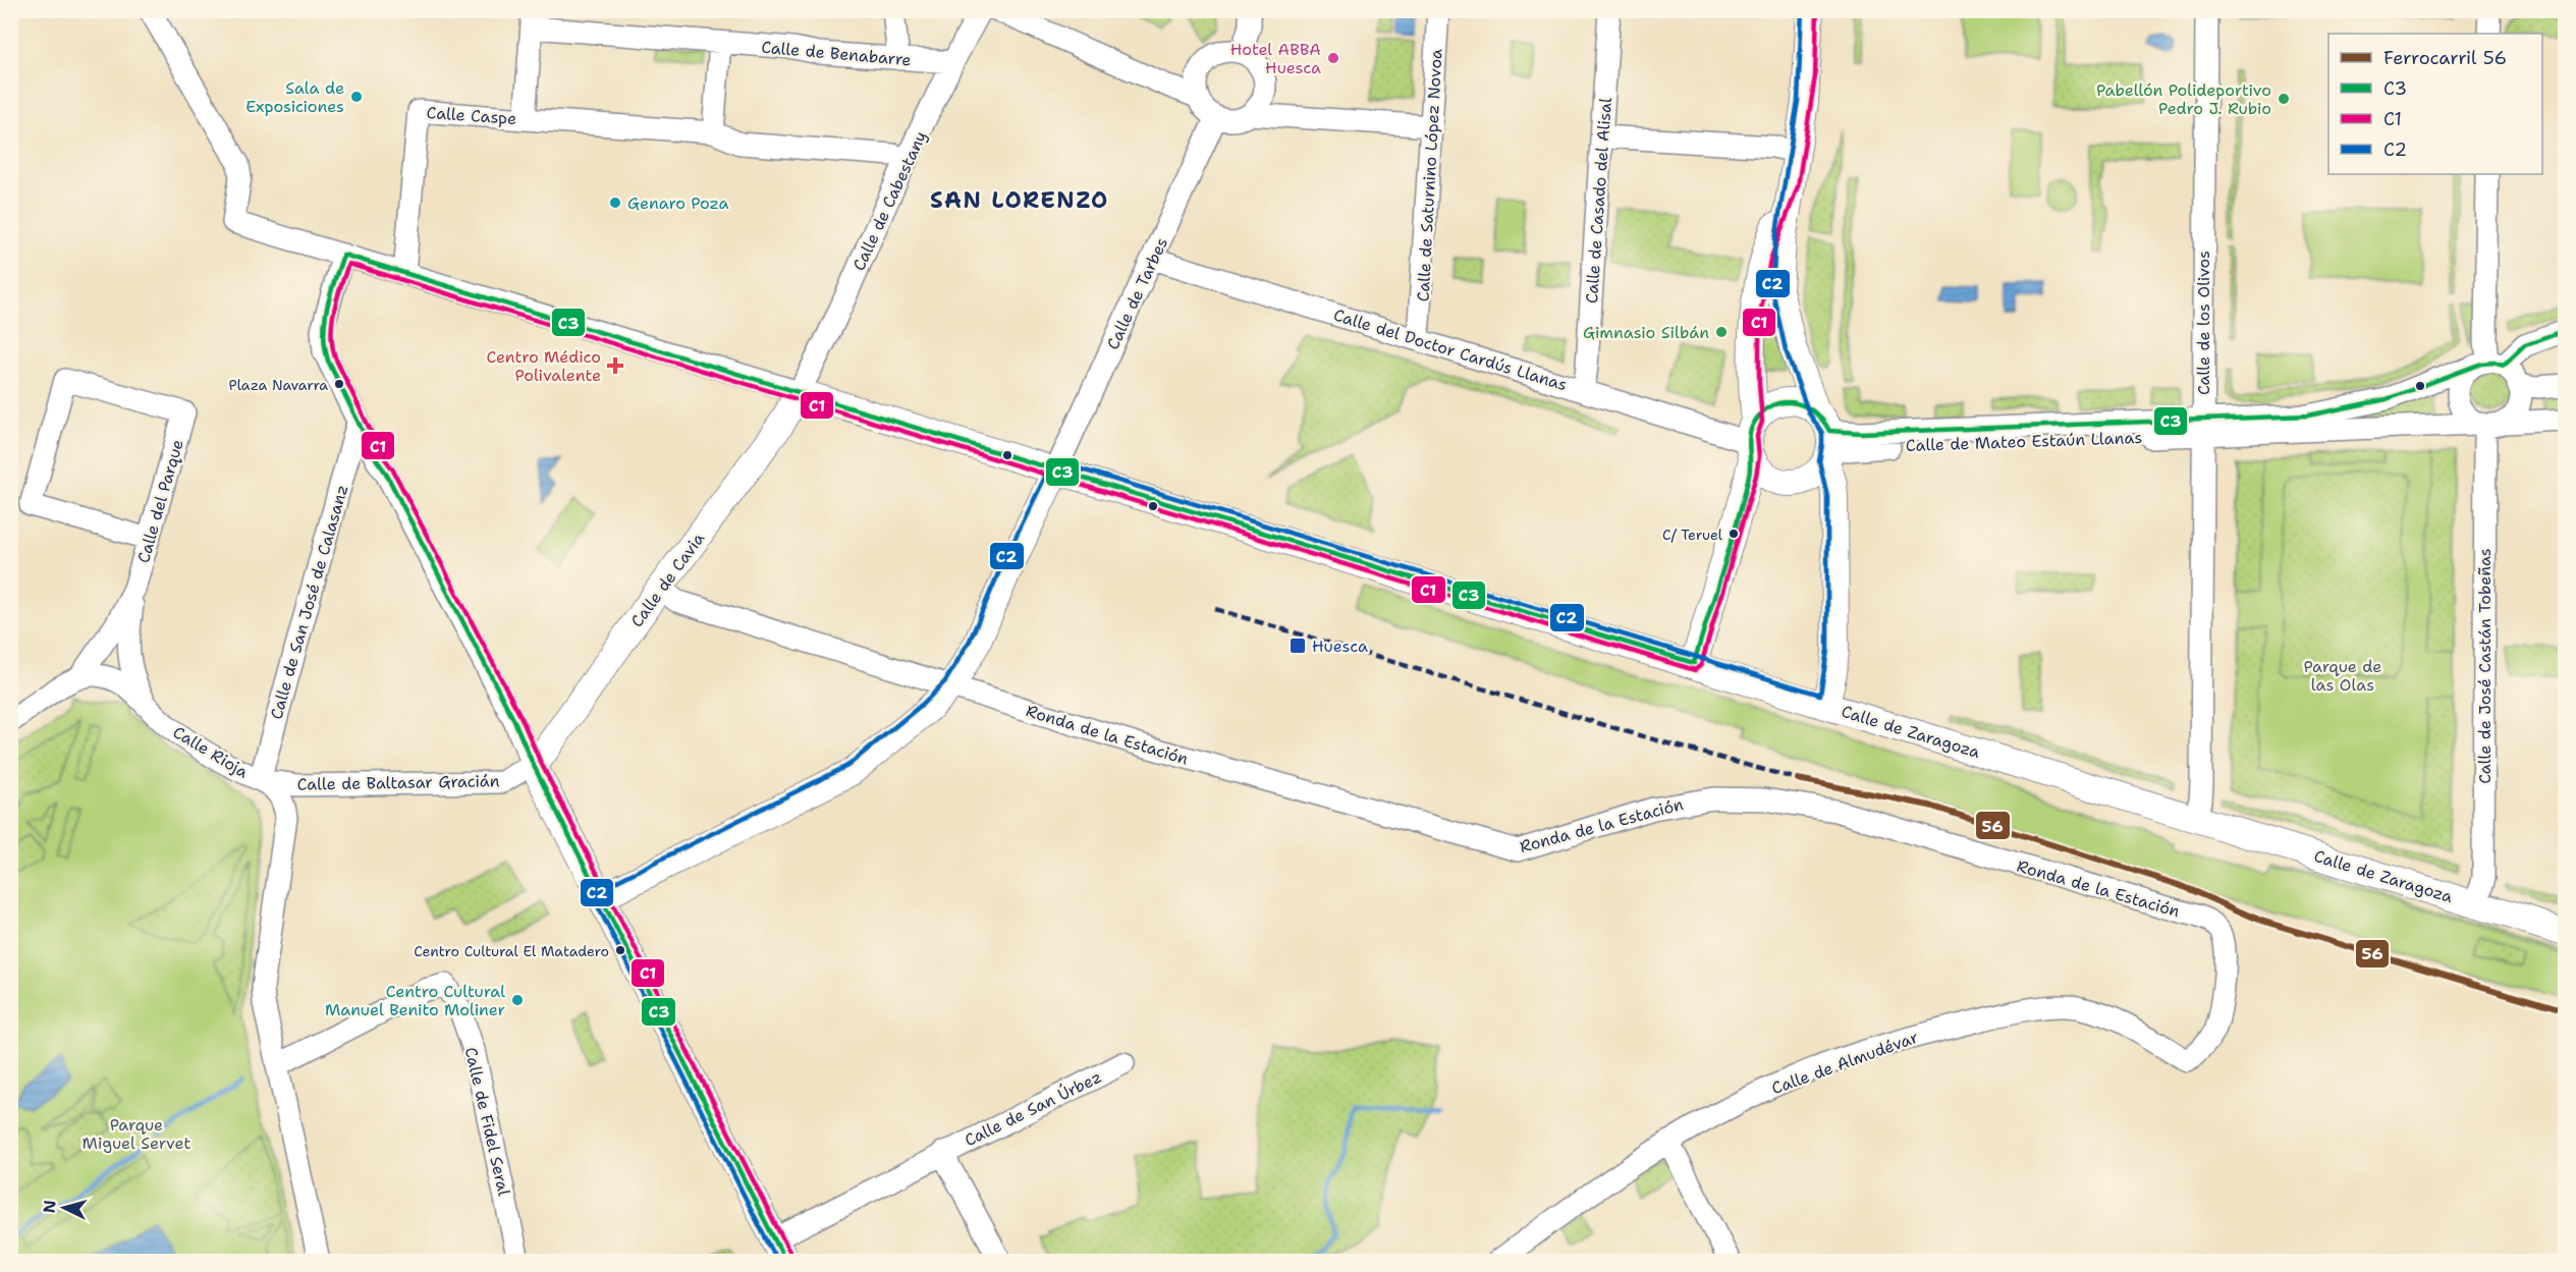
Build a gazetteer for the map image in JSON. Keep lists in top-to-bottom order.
{
  "streets": {
    "main road": ["Calle de Cavia", "Calle de Zaragoza"],
    "street": [
      "Calle de Benabarre",
      "Calle Caspe",
      "Calle de Saturnino López Novoa",
      "Calle de Cabestany",
      "Calle de Casado del Alisal",
      "Calle de Tarbes",
      "Calle de los Olivos",
      "Calle del Doctor Cardús Llanas",
      "Calle de Mateo Estaún Llanas",
      "Calle del Parque",
      "Calle de San José de Calasanz",
      "Calle de José Castán Tobeñas",
      "Ronda de la Estación",
      "Calle Rioja",
      "Calle de Baltasar Gracián",
      "Calle de Almudévar",
      "Calle de San Úrbez",
      "Calle de Fidel Seral"
    ]
  },
  "crossings": [
    ["Calle de Benabarre", "Calle de Cabestany"],
    ["Calle Caspe", "Calle de Cabestany"],
    ["Calle Caspe", "Calle de Zaragoza"],
    ["Calle de Saturnino López Novoa", "Calle del Doctor Cardús Llanas"],
    ["Calle de Cabestany", "Calle de Cavia"],
    ["Calle de Cabestany", "Calle de Zaragoza"],
    ["Calle de Casado del Alisal", "Calle del Doctor Cardús Llanas"],
    ["Calle de Tarbes", "Calle del Doctor Cardús Llanas"],
    ["Calle de Tarbes", "Calle de Zaragoza"],
    ["Calle de los Olivos", "Calle de Mateo Estaún Llanas"],
    ["Calle de los Olivos", "Calle de Zaragoza"],
    ["Calle del Doctor Cardús Llanas", "Calle de Mateo Estaún Llanas"],
    ["Calle de Mateo Estaún Llanas", "Calle de José Castán Tobeñas"],
    ["Calle del Parque", "Calle Rioja"],
    ["Calle de Cavia", "Calle de Zaragoza"],
    ["Calle de Cavia", "Calle de Baltasar Gracián"],
    ["Calle de San José de Calasanz", "Calle Rioja"],
    ["Calle de San José de Calasanz", "Calle de Baltasar Gracián"],
    ["Calle de José Castán Tobeñas", "Calle de Zaragoza"],
    ["Ronda de la Estación", "Calle de Almudévar"],
    ["Calle Rioja", "Calle de Baltasar Gracián"]
  ],
  "districts": ["SAN LORENZO"],
  "parks": ["Parque de las Olas", "Parque Miguel Servet"],
  "places": {
    "other": [
      "Hotel ABBA Huesca",
      "Sala de Exposiciones",
      "Pabellón Polideportivo Pedro J. Rubio",
      "Genaro Poza",
      "Gimnasio Silbán",
      "Plaza Navarra",
      "C/ Teruel",
      "Centro Cultural El Matadero",
      "Centro Cultural Manuel Benito Moliner"
    ],
    "health": ["Centro Médico Polivalente"],
    "transit": ["Huesca"]
  },
  "lines": [
    "transit line C1",
    "transit line C2",
    "transit line C3",
    "rail line 56"
  ],
  "legend": [
    "Ferrocarril 56",
    "C3",
    "C1",
    "C2"
  ],
  "north": "left"
}
